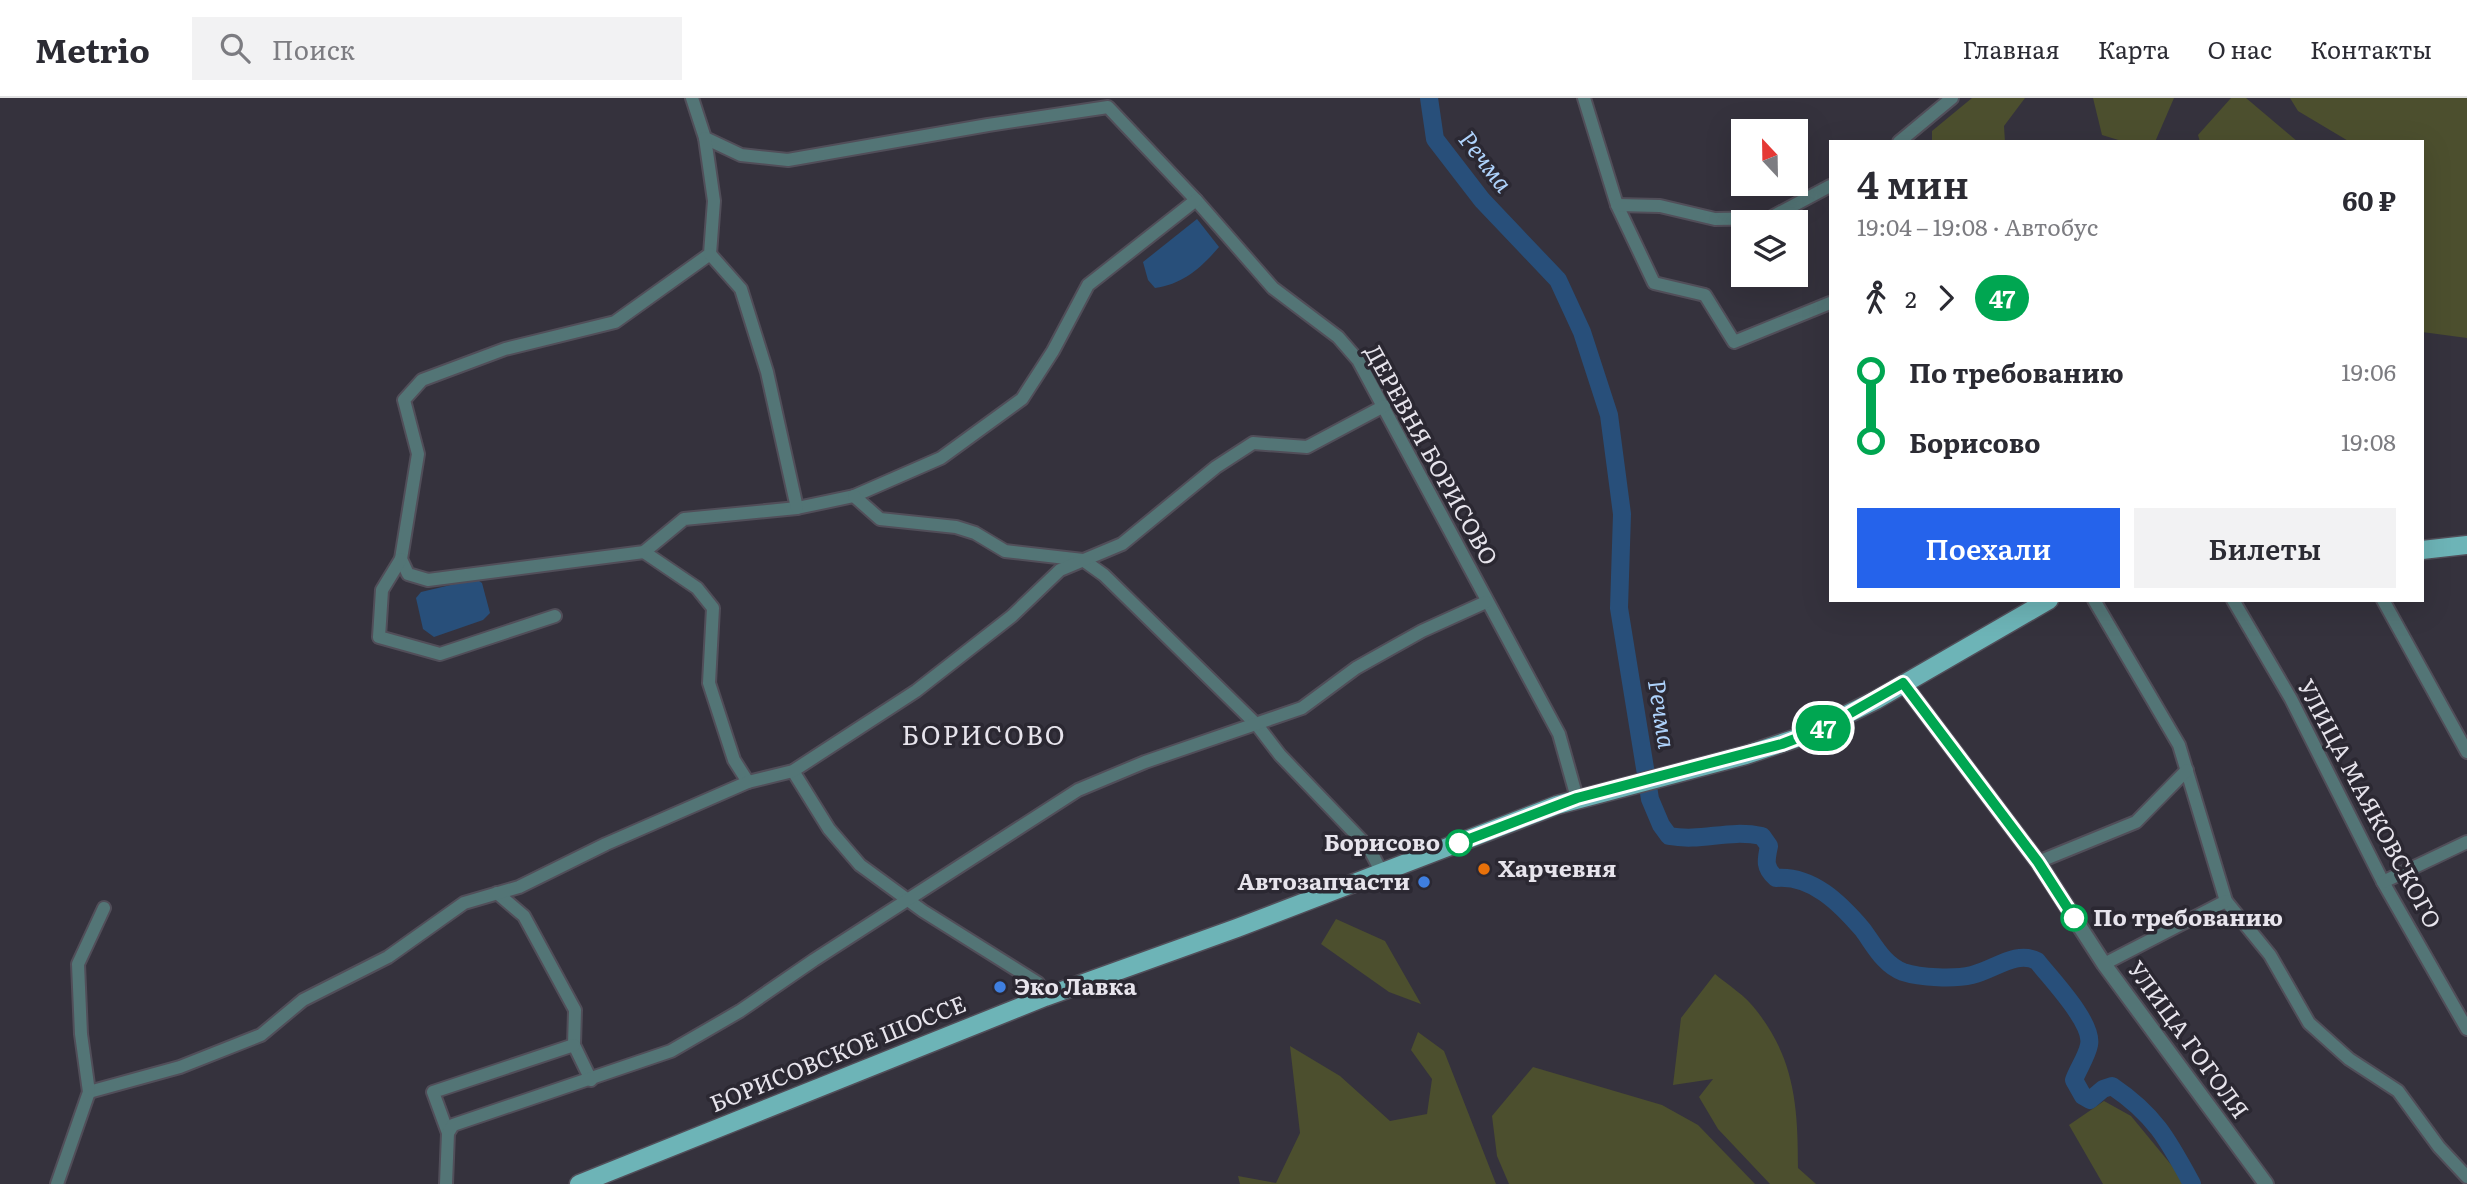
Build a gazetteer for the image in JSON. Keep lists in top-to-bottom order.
{
  "streets": {
    "main road": ["БОРИСОВСКОЕ ШОССЕ"],
    "street": ["ДЕРЕВНЯ БОРИСОВО", "УЛИЦА МАЯКОВСКОГО", "УЛИЦА ГОГОЛЯ"]
  },
  "crossings": [
    ["ДЕРЕВНЯ БОРИСОВО", "БОРИСОВСКОЕ ШОССЕ"],
    ["УЛИЦА ГОГОЛЯ", "БОРИСОВСКОЕ ШОССЕ"]
  ],
  "districts": ["БОРИСОВО"],
  "water": ["Речма"],
  "places": [
    "Борисово",
    "Харчевня",
    "Автозапчасти",
    "По требованию",
    "Эко Лавка"
  ],
  "lines": ["bus line 47"],
  "north": "top",
  "page": {
    "header": "Metrio",
    "search": "Поиск",
    "nav": [
      "Главная",
      "Карта",
      "О нас",
      "Контакты"
    ],
    "on_map": "47",
    "heading": ["4 мин", "19:04 – 19:08 · Автобус", "60 ₽"],
    "legs": ["2", "47"],
    "list": [
      {
        "name": "По требованию",
        "value": "19:06"
      },
      {
        "name": "Борисово",
        "value": "19:08"
      }
    ],
    "buttons": ["Поехали", "Билеты"]
  }
}
